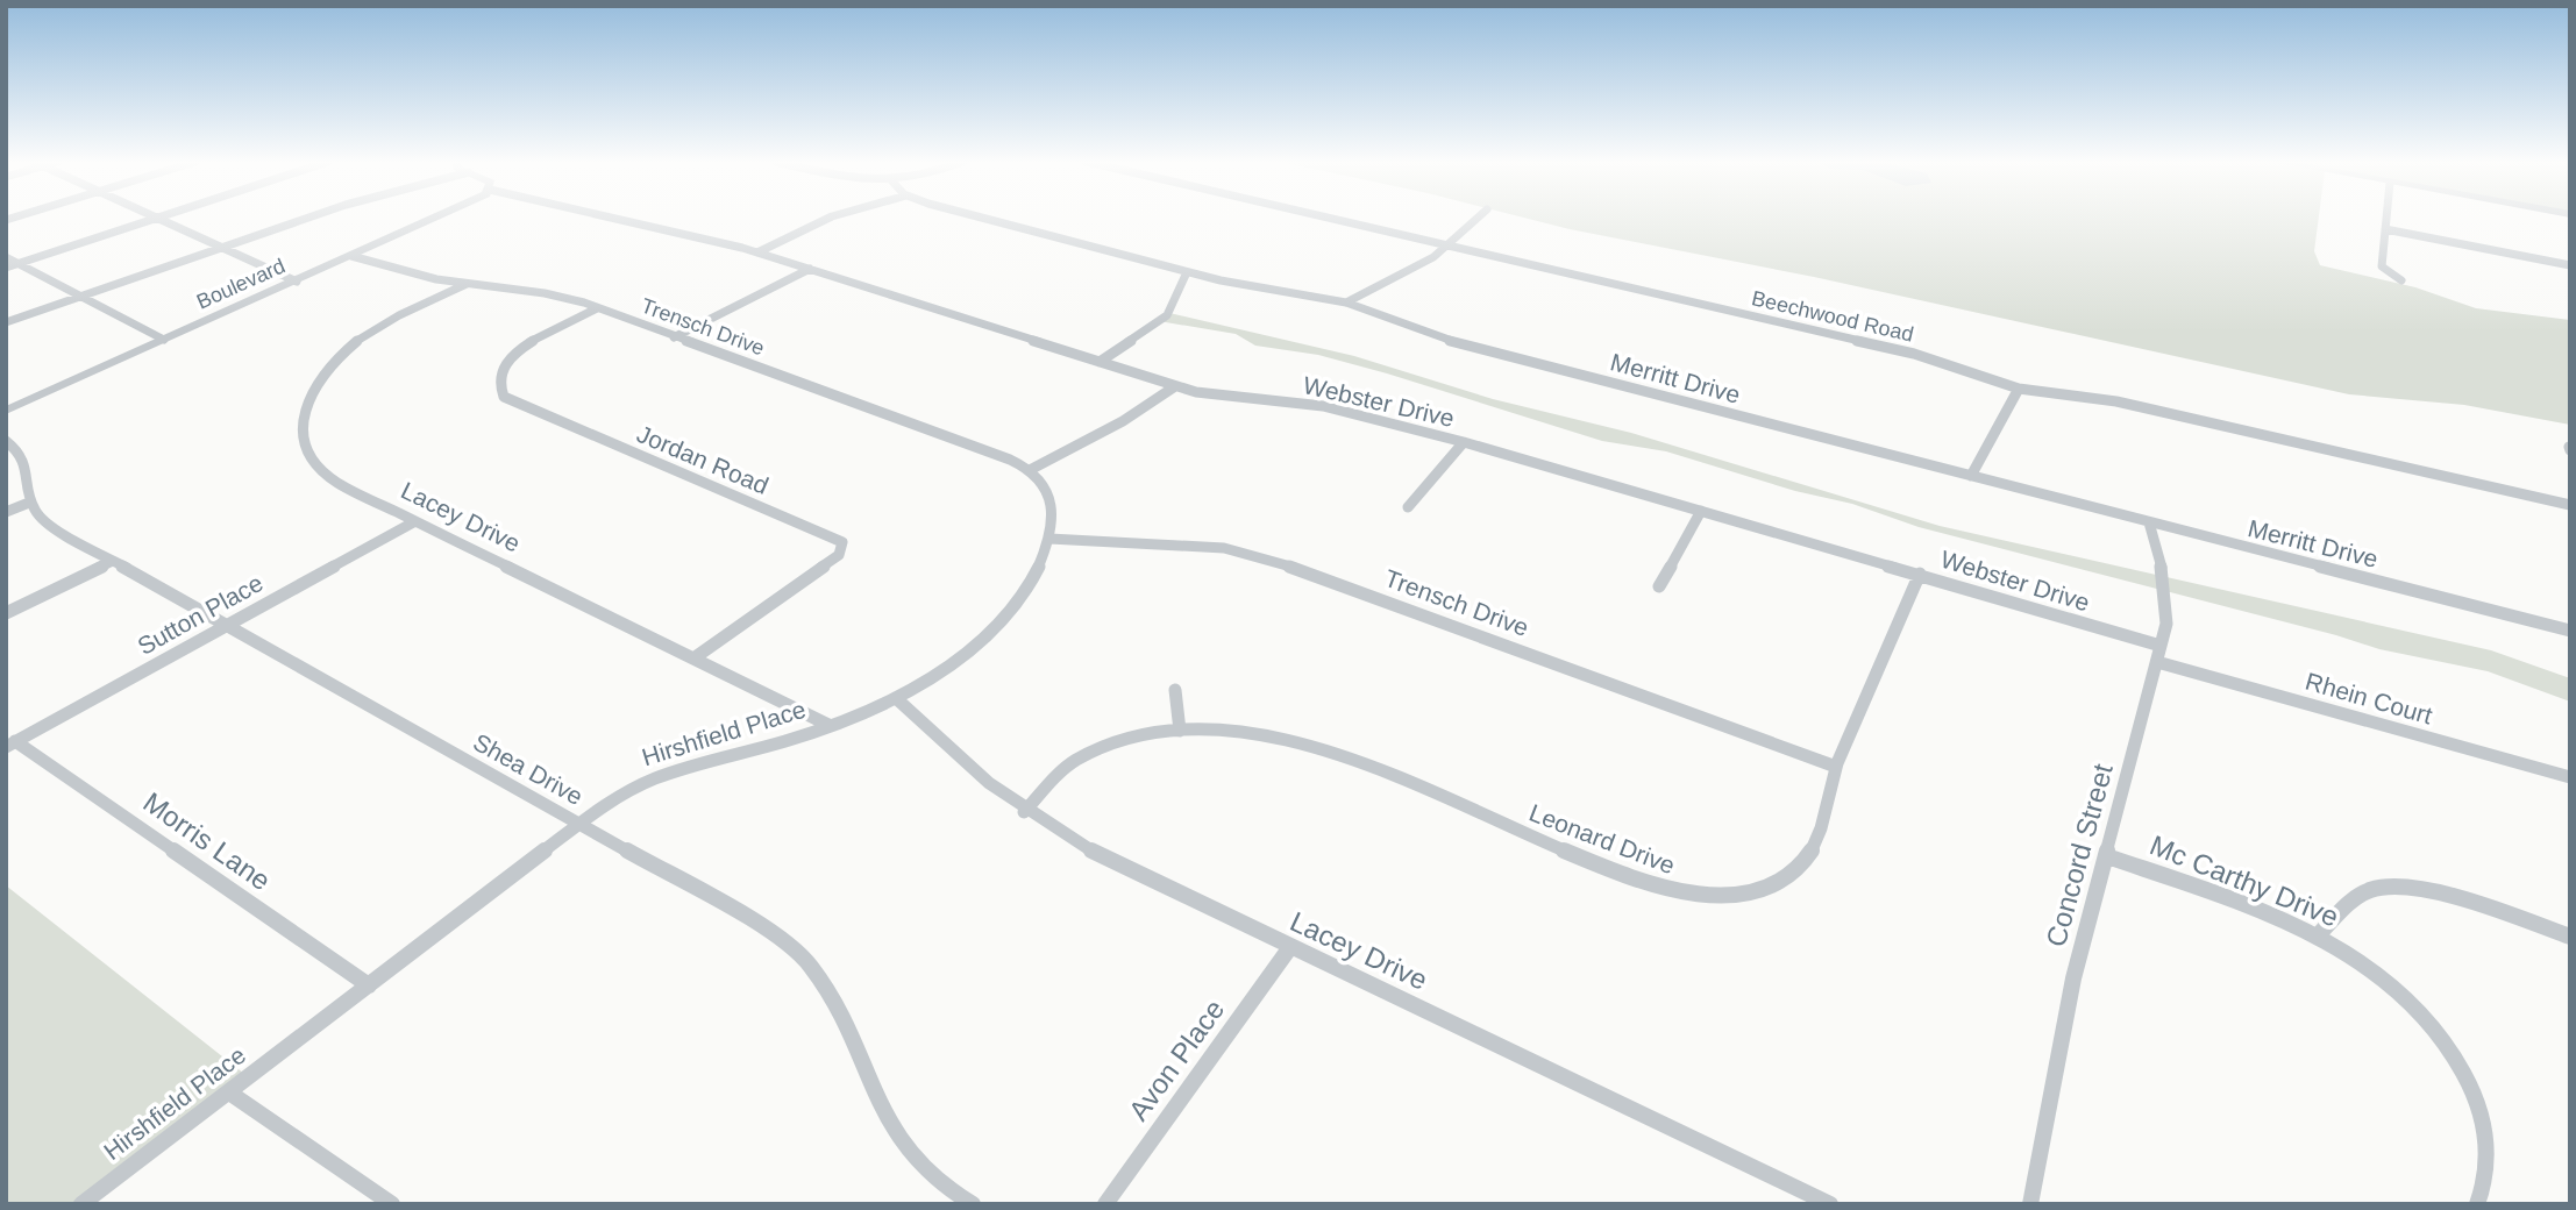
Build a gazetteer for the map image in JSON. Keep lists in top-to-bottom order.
{
  "streets": {
    "street": [
      "Boulevard",
      "Beechwood Road",
      "Trensch Drive",
      "Merritt Drive",
      "Webster Drive",
      "Jordan Road",
      "Lacey Drive",
      "Sutton Place",
      "Rhein Court",
      "Hirshfield Place",
      "Shea Drive",
      "Leonard Drive",
      "Morris Lane",
      "Concord Street",
      "Mc Carthy Drive",
      "Avon Place"
    ]
  },
  "crossings": [
    ["Boulevard", "Trensch Drive"],
    ["Trensch Drive", "Jordan Road"],
    ["Trensch Drive", "Lacey Drive"],
    ["Trensch Drive", "Hirshfield Place"],
    ["Trensch Drive", "Leonard Drive"],
    ["Merritt Drive", "Concord Street"],
    ["Webster Drive", "Rhein Court"],
    ["Webster Drive", "Leonard Drive"],
    ["Webster Drive", "Concord Street"],
    ["Jordan Road", "Lacey Drive"],
    ["Lacey Drive", "Sutton Place"],
    ["Lacey Drive", "Hirshfield Place"],
    ["Lacey Drive", "Leonard Drive"],
    ["Lacey Drive", "Avon Place"],
    ["Sutton Place", "Shea Drive"],
    ["Sutton Place", "Morris Lane"],
    ["Rhein Court", "Concord Street"],
    ["Hirshfield Place", "Shea Drive"],
    ["Hirshfield Place", "Morris Lane"],
    ["Concord Street", "Mc Carthy Drive"]
  ]
}
